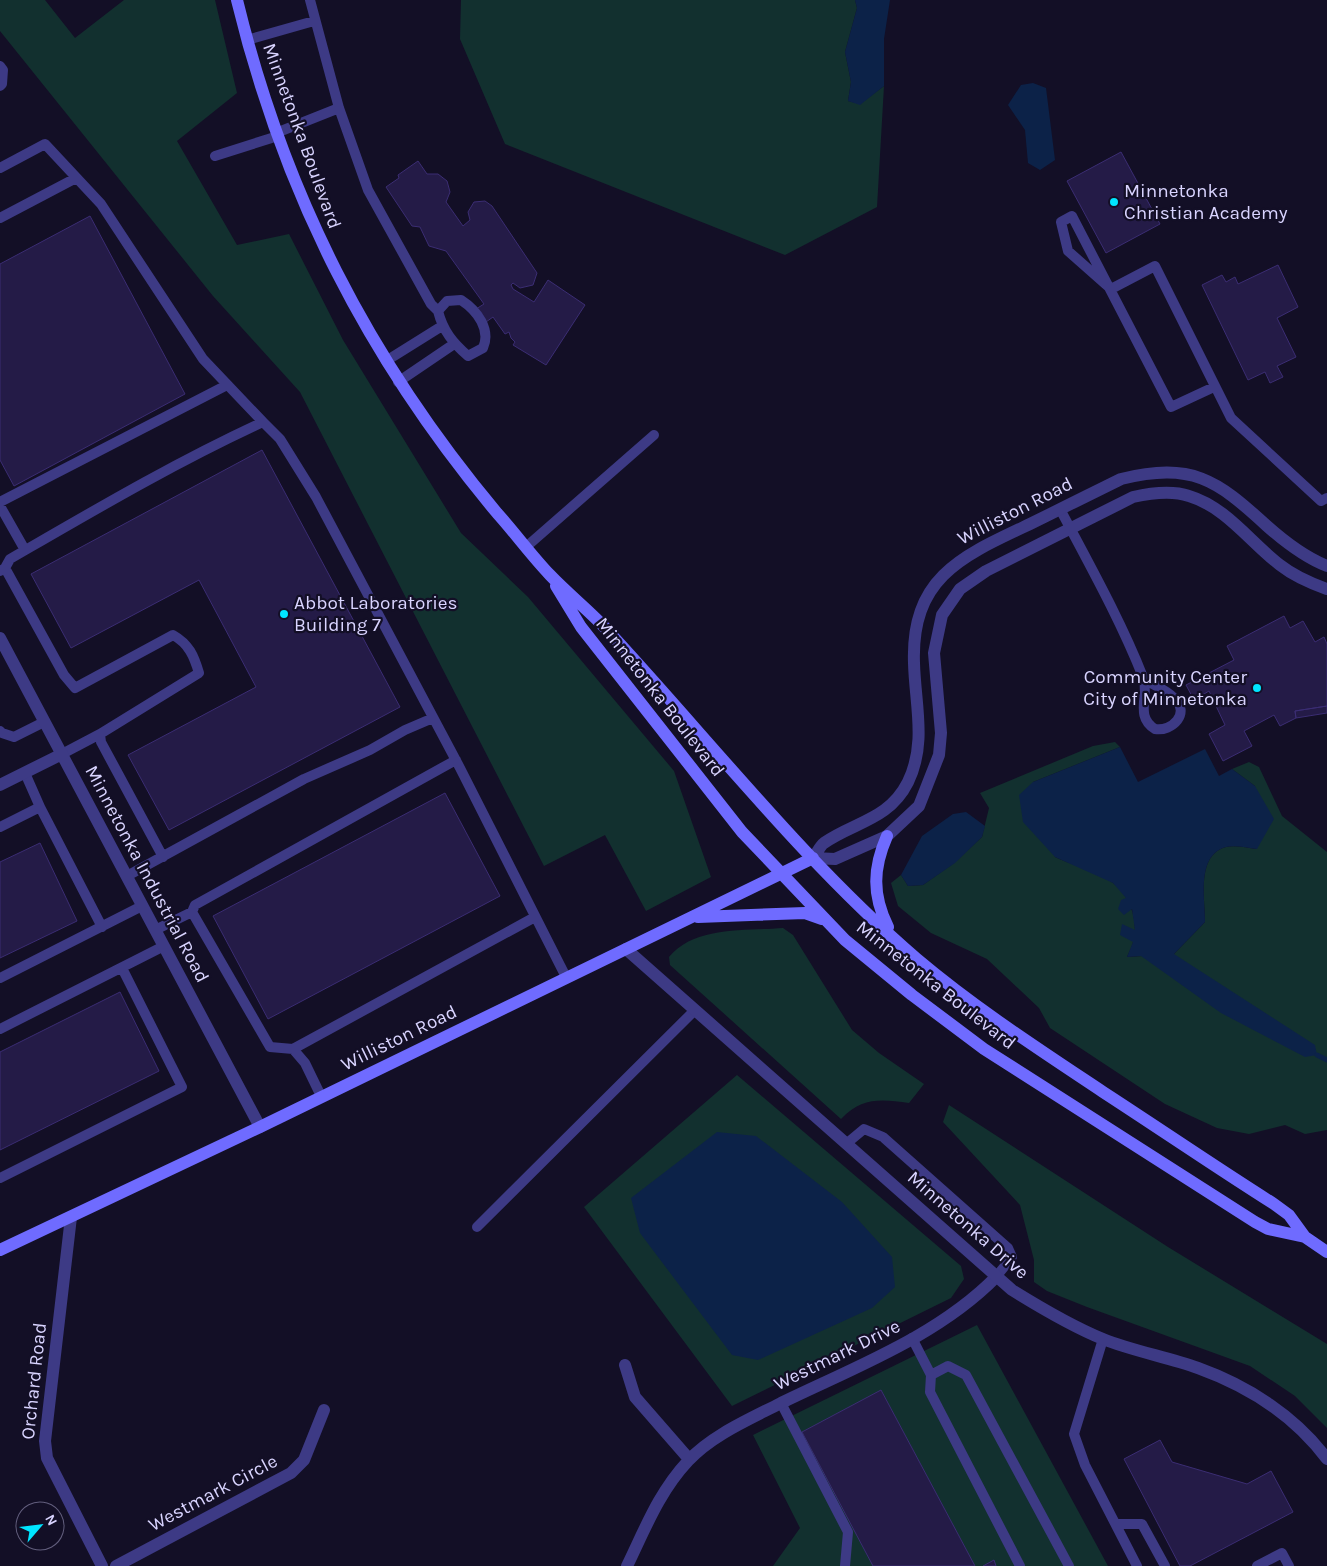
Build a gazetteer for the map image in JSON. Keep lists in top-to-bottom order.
{
  "streets": {
    "main road": ["Minnetonka Boulevard", "Williston Road"],
    "street": [
      "Minnetonka Industrial Road",
      "Minnetonka Drive",
      "Westmark Drive",
      "Orchard Road",
      "Westmark Circle"
    ]
  },
  "crossings": [
    ["Minnetonka Boulevard", "Williston Road"],
    ["Williston Road", "Minnetonka Industrial Road"],
    ["Williston Road", "Minnetonka Drive"],
    ["Williston Road", "Orchard Road"],
    ["Minnetonka Drive", "Westmark Drive"]
  ],
  "places": ["Minnetonka Christian Academy", "Abbot Laboratories Building 7", "Community Center City of Minnetonka"],
  "north": "top right"
}
